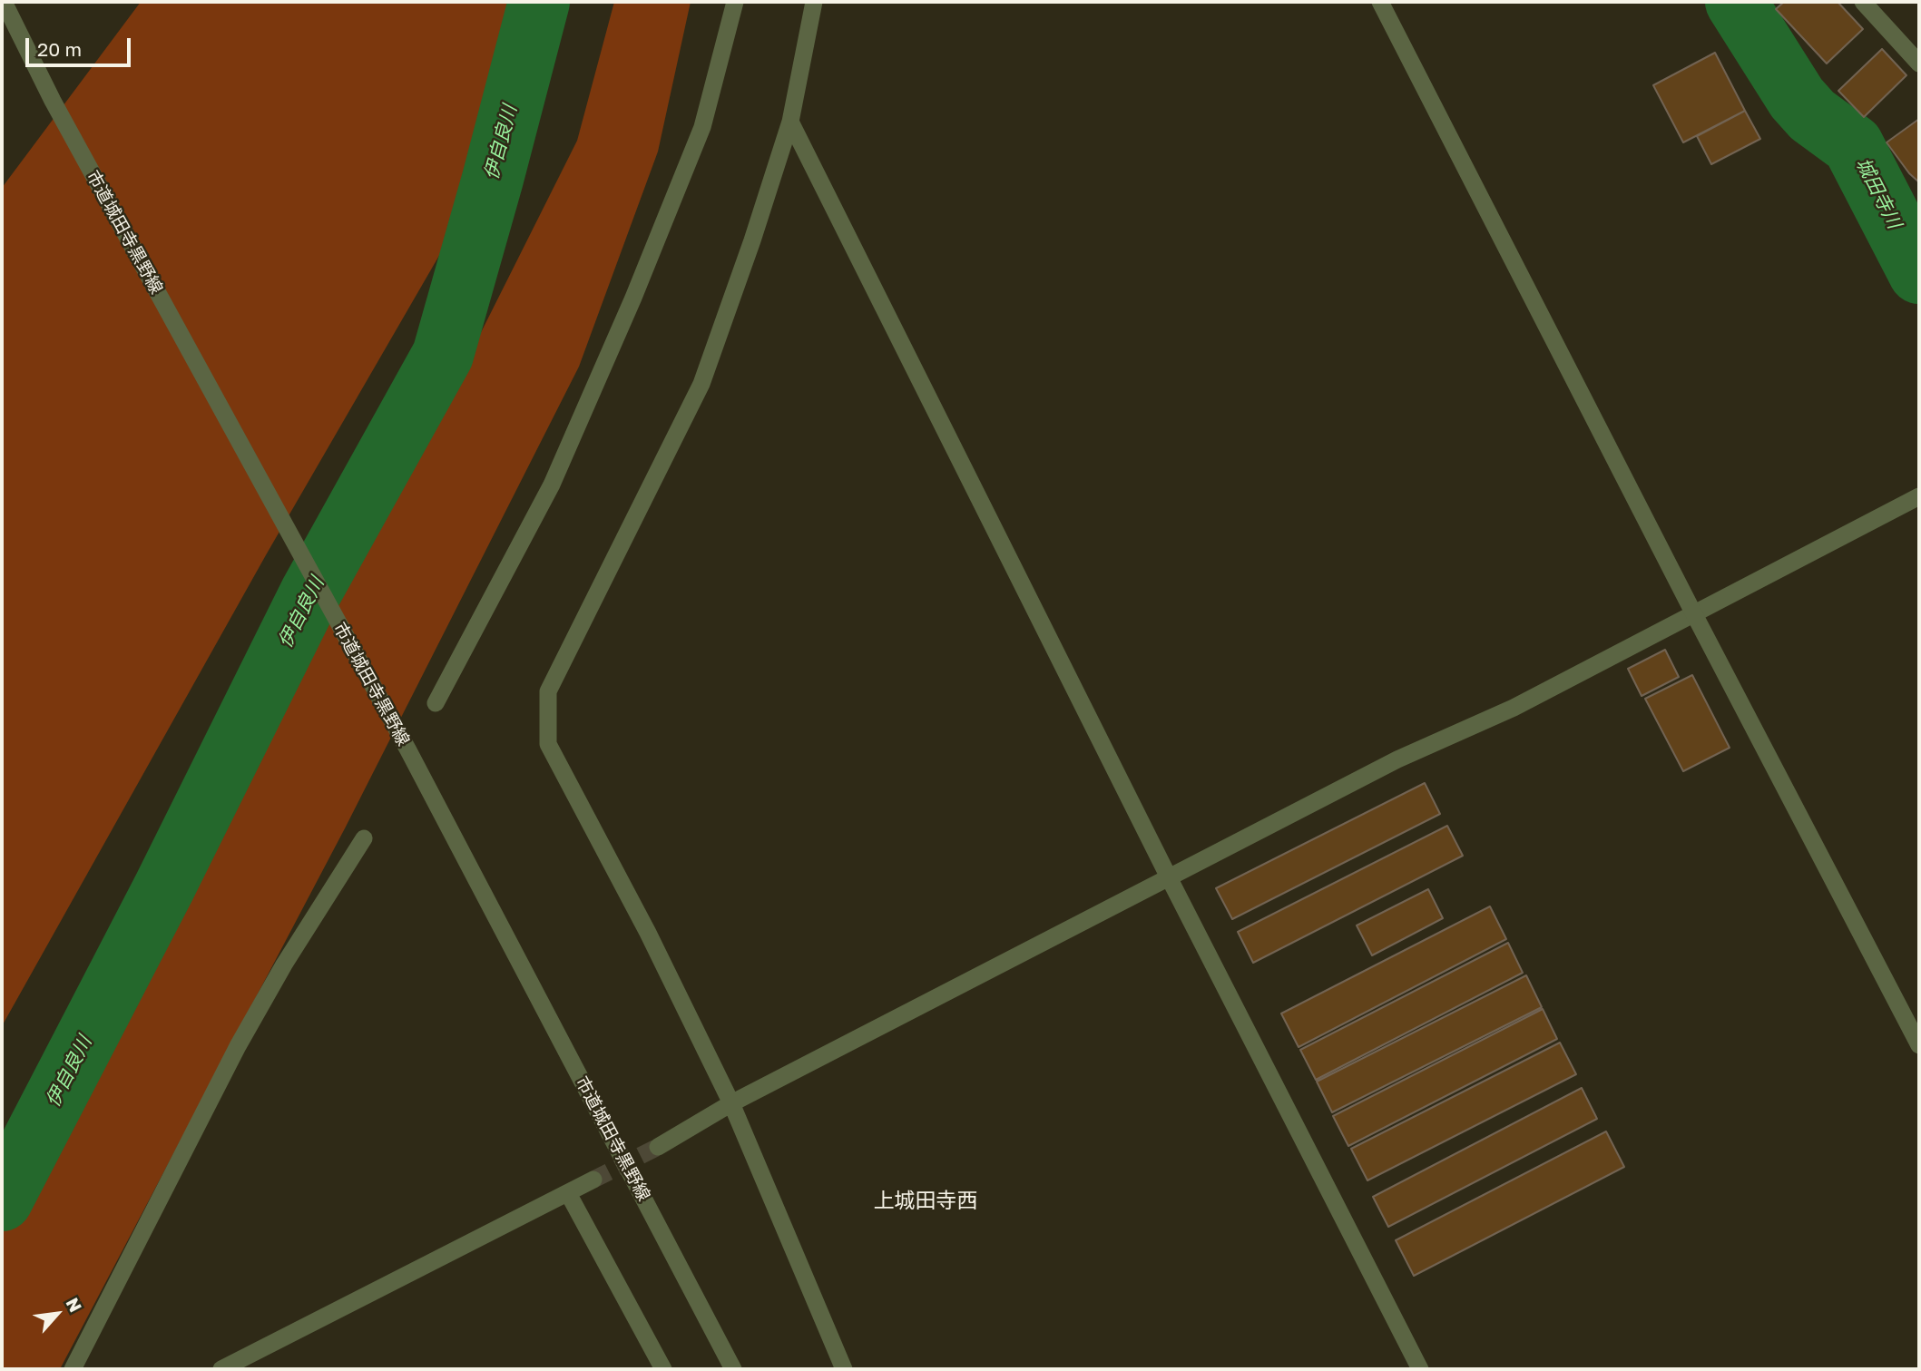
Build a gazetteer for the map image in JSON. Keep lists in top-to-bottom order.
{
  "streets": {
    "street": ["市道城田寺黒野線"]
  },
  "districts": ["上城田寺西"],
  "water": ["伊自良川", "城田寺川"],
  "scale_bar": "20 m",
  "north": "top right"
}
